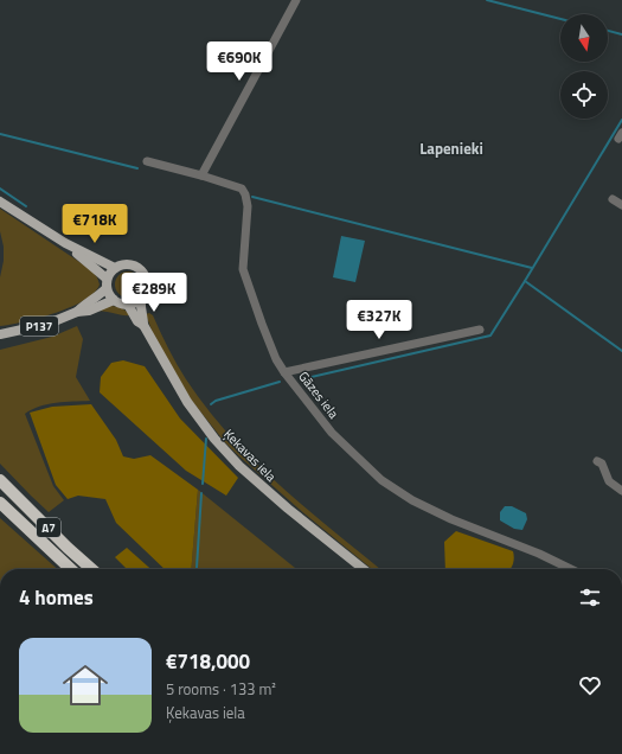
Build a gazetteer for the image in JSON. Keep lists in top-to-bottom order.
{
  "streets": {
    "highway": ["A7"],
    "main road": ["P137", "Ķekavas iela"],
    "street": ["Gāzes iela"]
  },
  "crossings": [
    ["P137", "Ķekavas iela"]
  ],
  "districts": ["Lapenieki"],
  "north": "bottom",
  "page": {
    "price": [
      "€690K",
      "€718K",
      "€289K",
      "€327K"
    ],
    "heading": "4 homes",
    "list": [
      {
        "name": "€718,000",
        "note": "5 rooms · 133 m² · Ķekavas iela"
      }
    ]
  }
}
